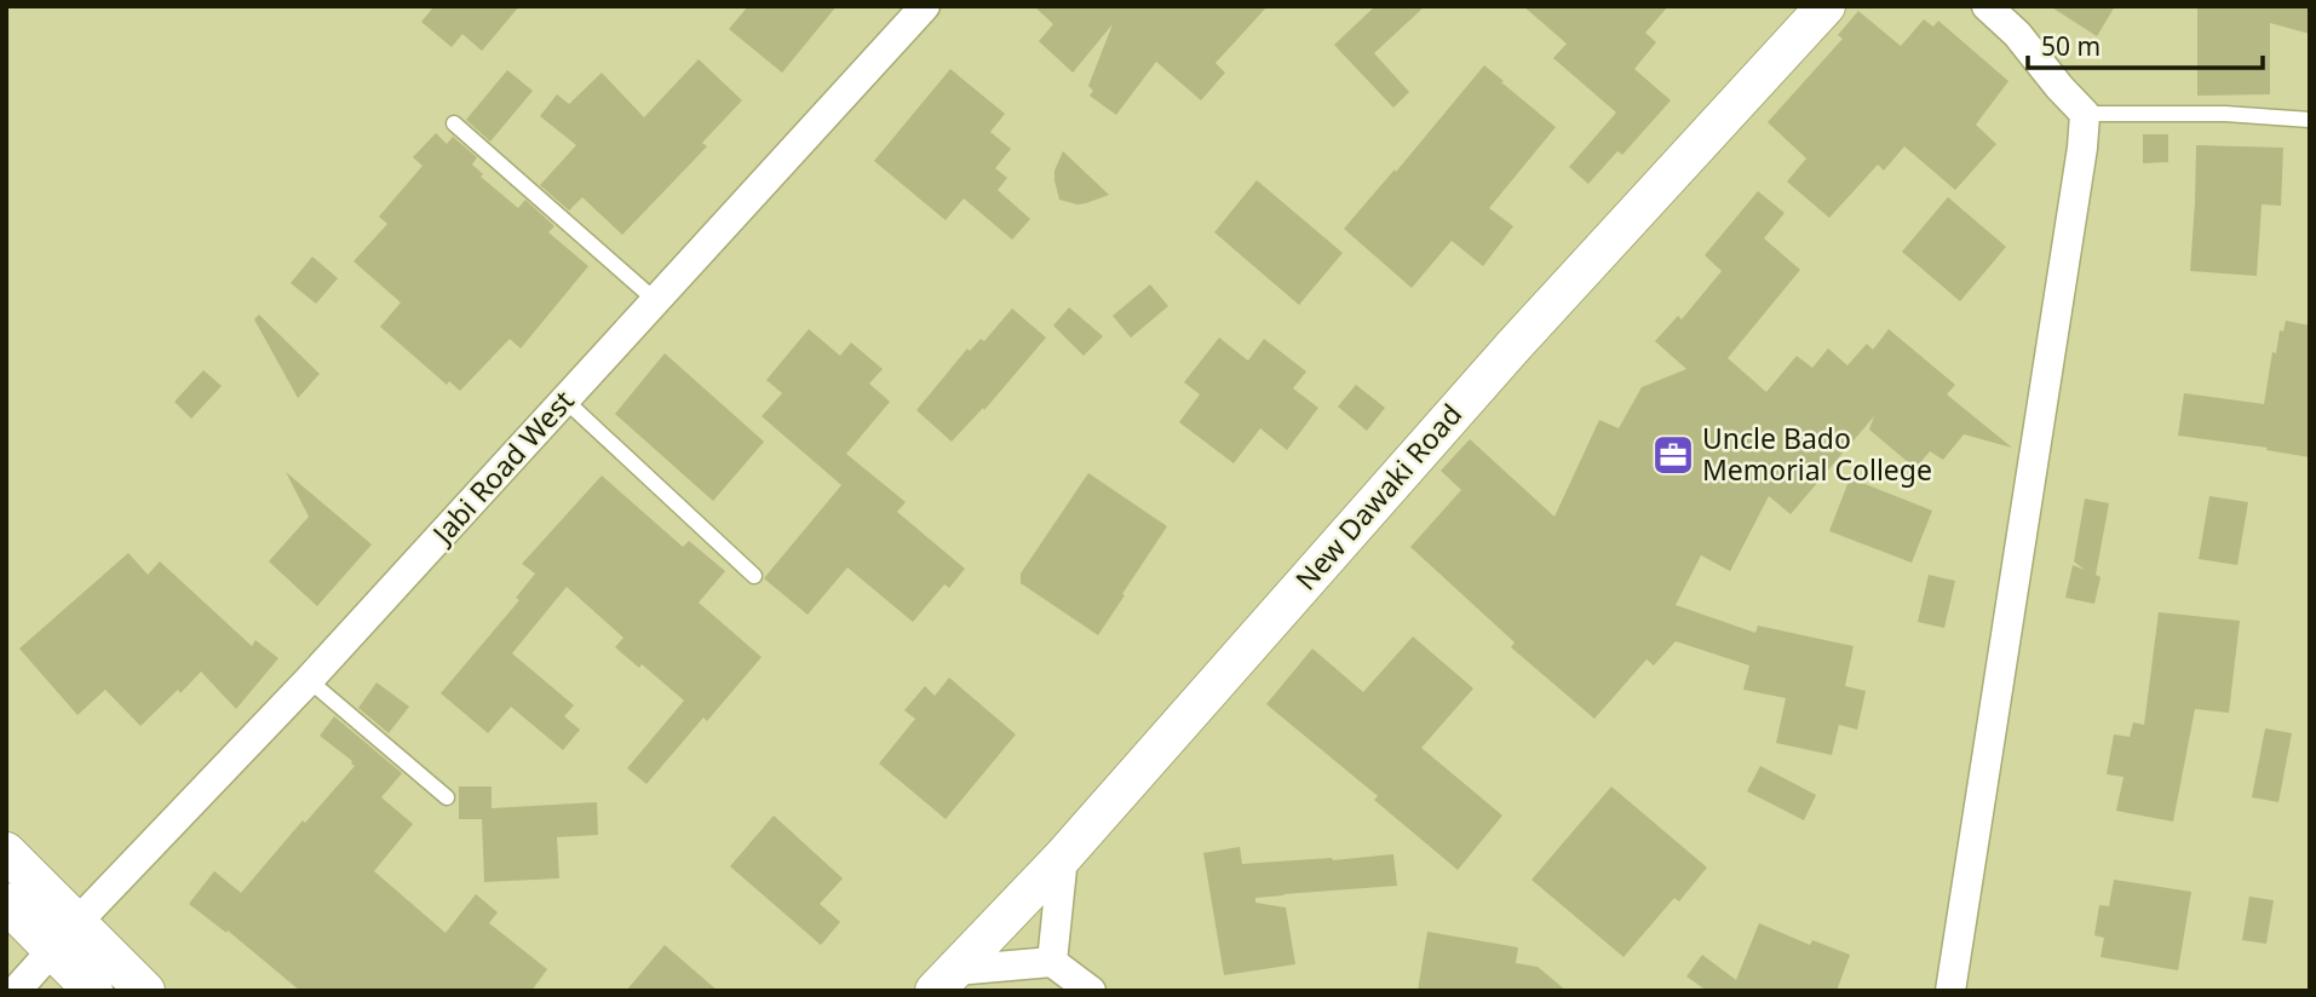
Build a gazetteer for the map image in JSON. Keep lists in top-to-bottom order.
{
  "streets": {
    "street": ["Jabi Road West", "New Dawaki Road"]
  },
  "places": {
    "office": ["Uncle Bado Memorial College"]
  },
  "scale_bar": "50 m"
}
